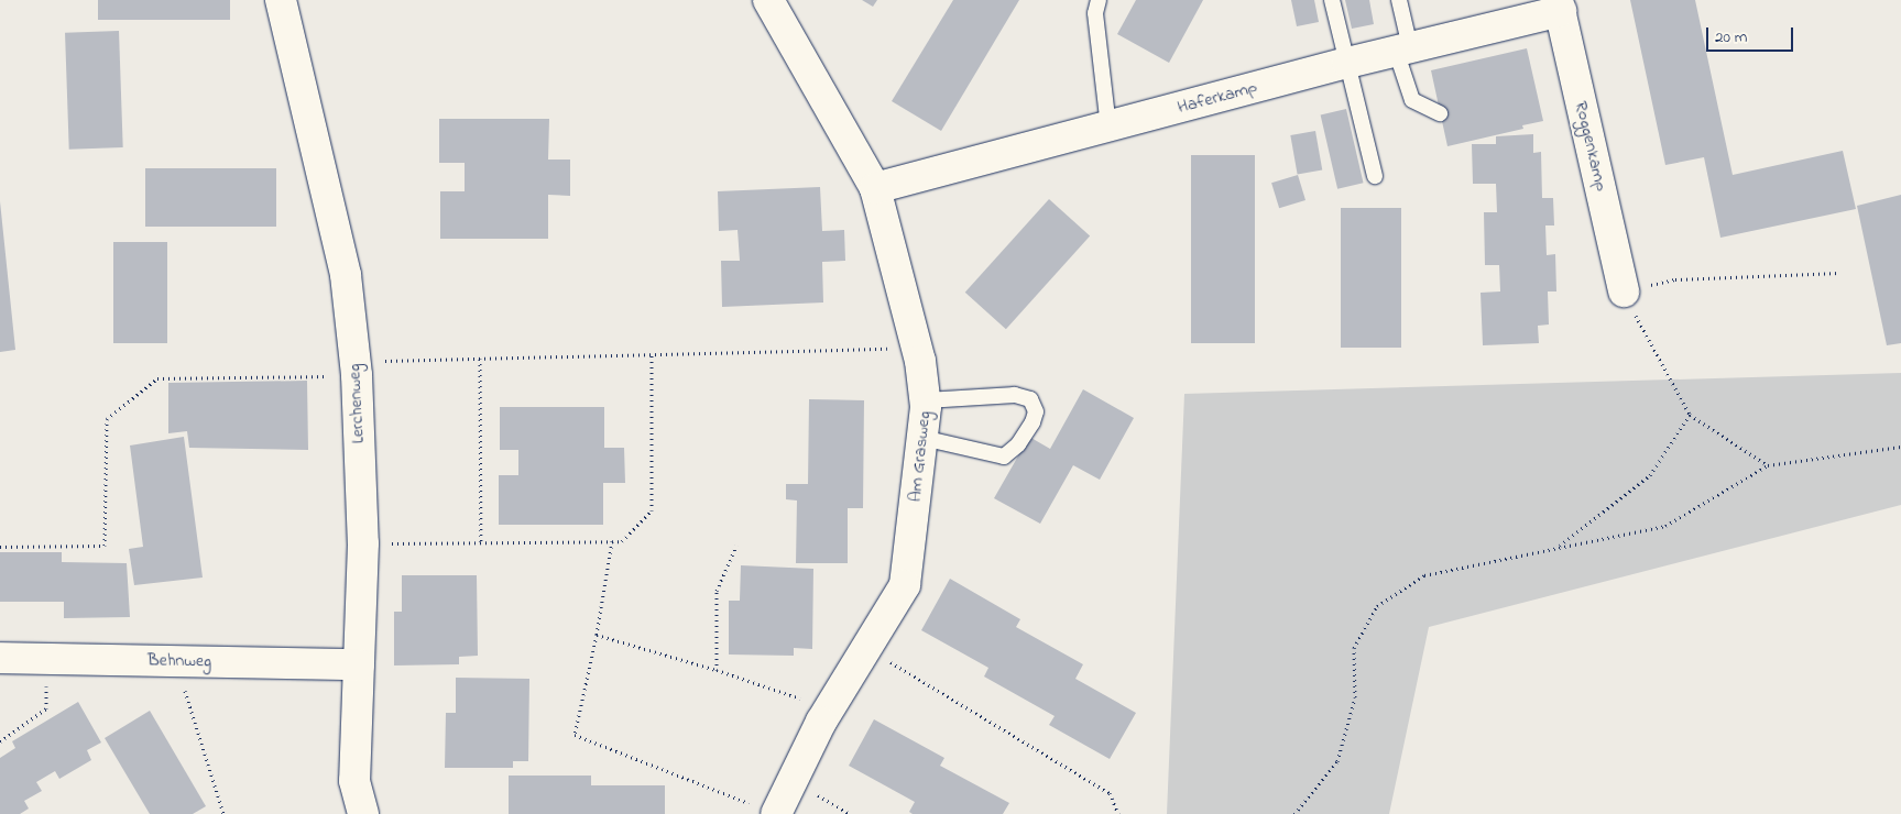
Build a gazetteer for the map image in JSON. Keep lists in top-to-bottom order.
{
  "streets": {
    "street": [
      "Haferkamp",
      "Roggenkamp",
      "Lerchenweg",
      "Am Grasweg",
      "Behnweg"
    ]
  },
  "crossings": [
    ["Haferkamp", "Roggenkamp"],
    ["Haferkamp", "Am Grasweg"],
    ["Lerchenweg", "Behnweg"]
  ],
  "scale_bar": "20 m"
}
